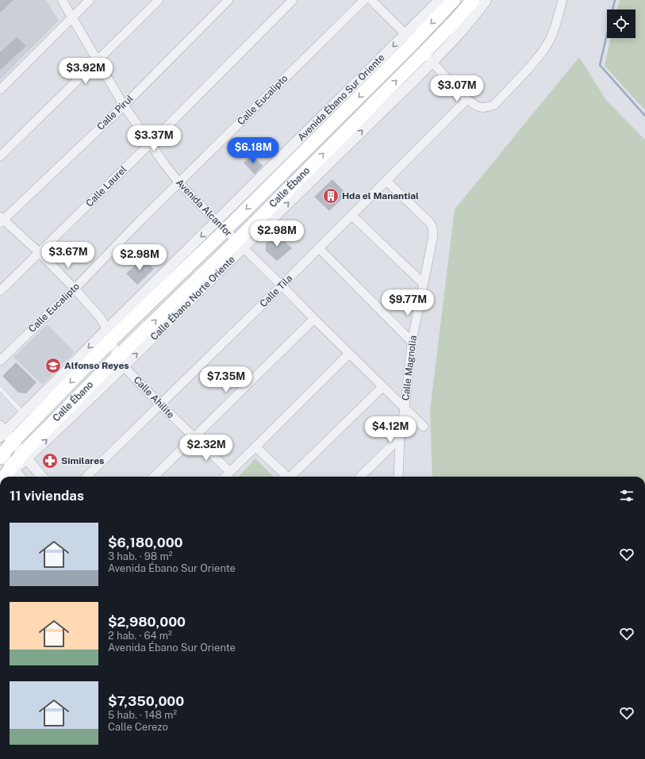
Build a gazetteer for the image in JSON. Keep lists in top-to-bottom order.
{
  "streets": {
    "main road": ["Calle Ébano"],
    "street": [
      "Calle Eucalipto",
      "Calle Pirul",
      "Calle Laurel",
      "Avenida Alcanfor",
      "Calle Tila",
      "Calle Magnolia",
      "Calle Ahilite"
    ]
  },
  "crossings": [
    ["Calle Eucalipto", "Avenida Alcanfor"],
    ["Calle Eucalipto", "Calle Ahilite"],
    ["Calle Pirul", "Avenida Alcanfor"],
    ["Calle Pirul", "Calle Ahilite"],
    ["Calle Laurel", "Avenida Alcanfor"],
    ["Calle Laurel", "Calle Ahilite"],
    ["Calle Ébano", "Avenida Alcanfor"],
    ["Calle Ébano", "Calle Ahilite"],
    ["Avenida Alcanfor", "Calle Tila"],
    ["Avenida Alcanfor", "Calle Magnolia"],
    ["Calle Tila", "Calle Magnolia"],
    ["Calle Tila", "Calle Ahilite"]
  ],
  "places": {
    "building": ["Hda el Manantial"],
    "school or university": ["Alfonso Reyes"],
    "pharmacy": ["Similares"]
  },
  "page": {
    "price": [
      "$3.92M",
      "$3.07M",
      "$3.37M",
      "$6.18M",
      "$2.98M",
      "$3.67M",
      "$2.98M",
      "$9.77M",
      "$7.35M",
      "$4.12M",
      "$2.32M"
    ],
    "heading": "11 viviendas",
    "list": [
      {
        "name": "$6,180,000",
        "note": "3 hab. · 98 m² · Avenida Ébano Sur Oriente"
      },
      {
        "name": "$2,980,000",
        "note": "2 hab. · 64 m² · Avenida Ébano Sur Oriente"
      },
      {
        "name": "$7,350,000",
        "note": "5 hab. · 148 m² · Calle Cerezo"
      }
    ]
  }
}
